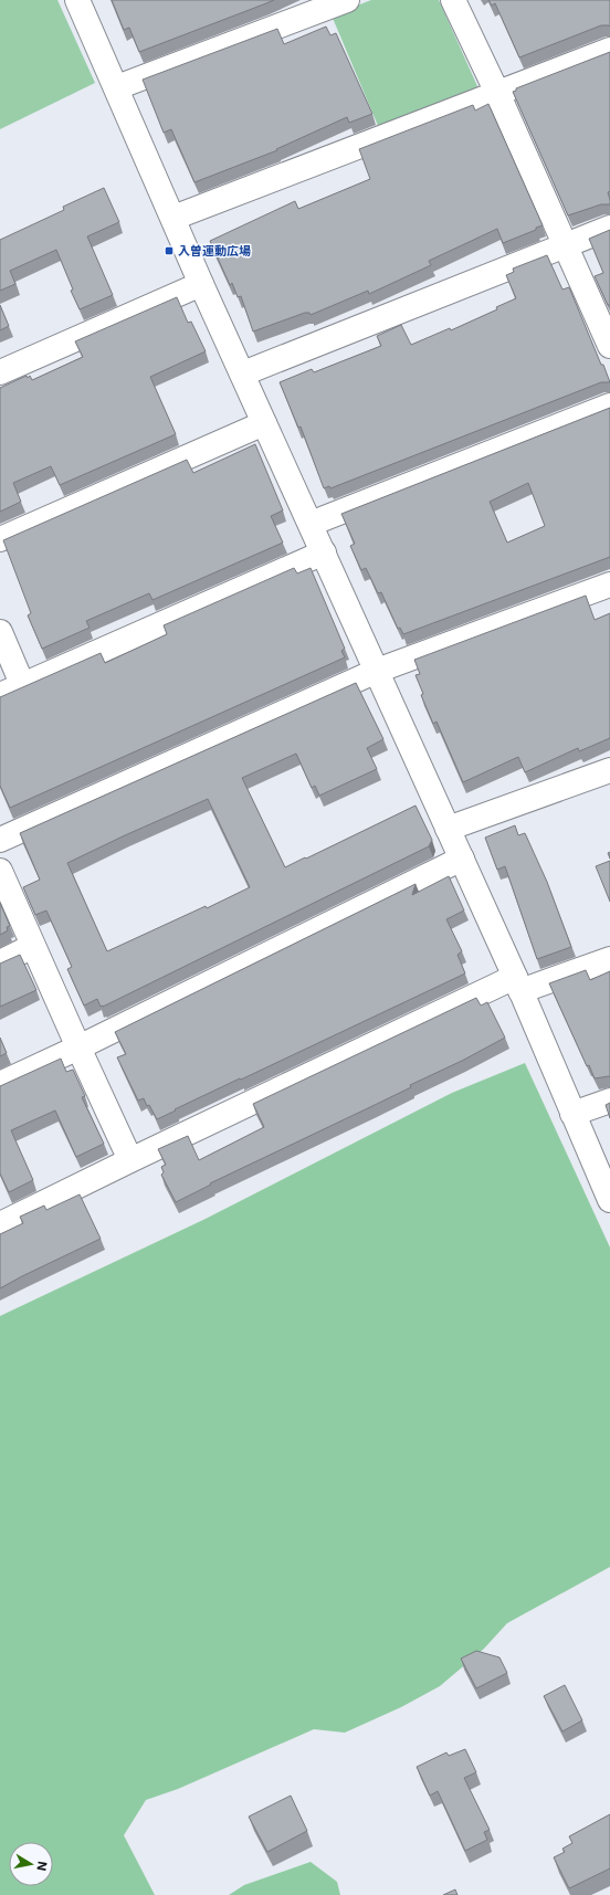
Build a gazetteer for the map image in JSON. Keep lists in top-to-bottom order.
{
  "places": {
    "transit": ["入曽運動広場"]
  },
  "north": "right"
}
